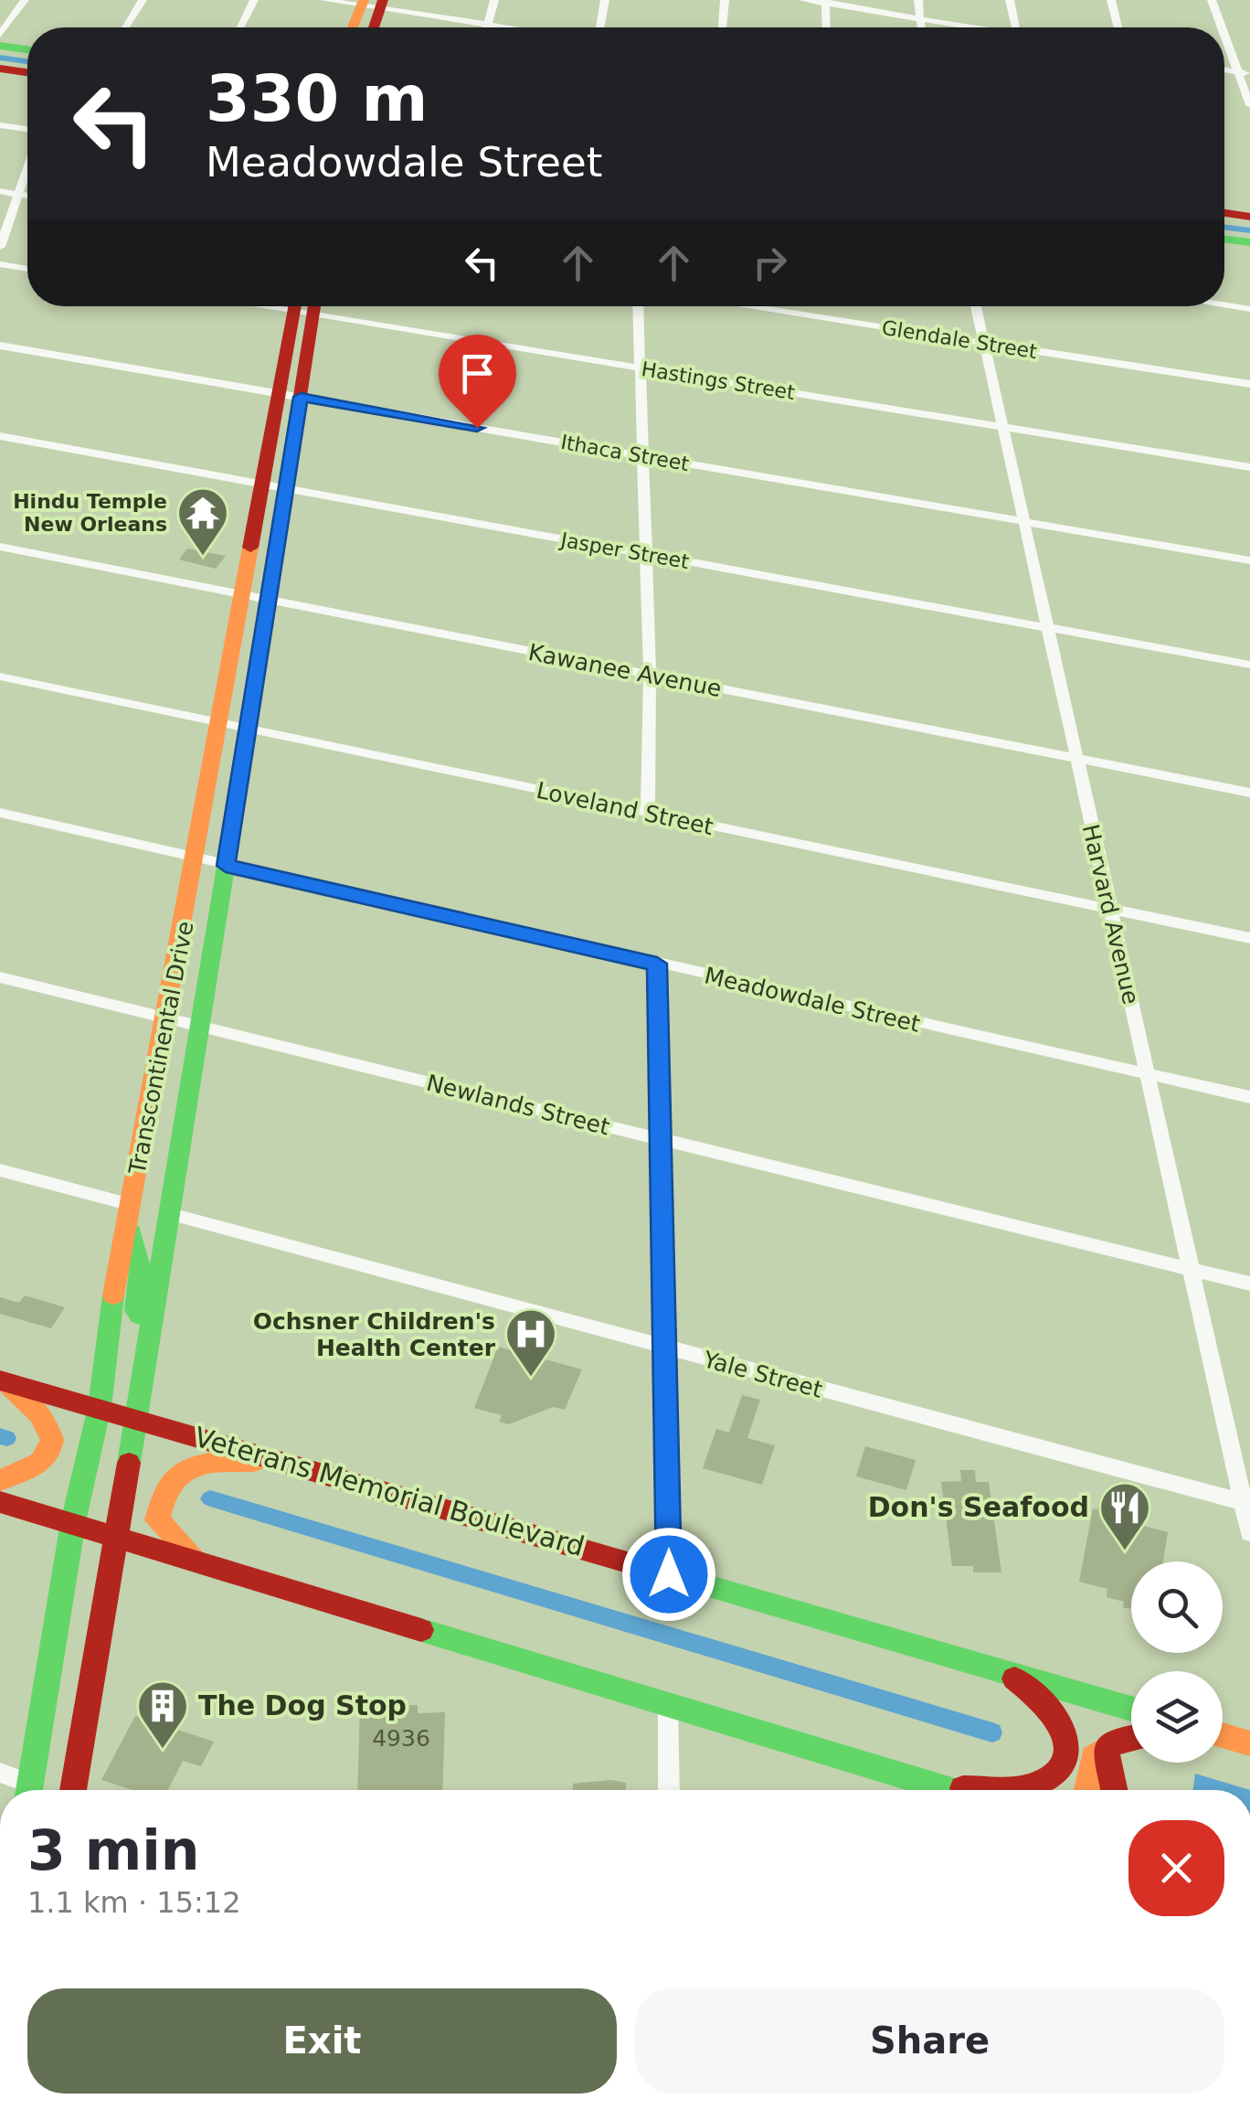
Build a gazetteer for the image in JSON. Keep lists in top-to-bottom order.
{
  "streets": {
    "street": [
      "Glendale Street",
      "Hastings Street",
      "Ithaca Street",
      "Jasper Street",
      "Kawanee Avenue",
      "Loveland Street",
      "Harvard Avenue",
      "Meadowdale Street",
      "Transcontinental Drive",
      "Newlands Street",
      "Yale Street",
      "Veterans Memorial Boulevard"
    ]
  },
  "crossings": [
    ["Glendale Street", "Harvard Avenue"],
    ["Hastings Street", "Harvard Avenue"],
    ["Ithaca Street", "Harvard Avenue"],
    ["Ithaca Street", "Transcontinental Drive"],
    ["Jasper Street", "Harvard Avenue"],
    ["Jasper Street", "Transcontinental Drive"],
    ["Kawanee Avenue", "Harvard Avenue"],
    ["Kawanee Avenue", "Transcontinental Drive"],
    ["Loveland Street", "Harvard Avenue"],
    ["Loveland Street", "Transcontinental Drive"],
    ["Harvard Avenue", "Meadowdale Street"],
    ["Harvard Avenue", "Newlands Street"],
    ["Harvard Avenue", "Yale Street"],
    ["Meadowdale Street", "Transcontinental Drive"],
    ["Transcontinental Drive", "Newlands Street"],
    ["Transcontinental Drive", "Yale Street"],
    ["Transcontinental Drive", "Veterans Memorial Boulevard"]
  ],
  "places": {
    "temple": ["Hindu Temple New Orleans"],
    "hospital": ["Ochsner Children's Health Center"],
    "restaurant": ["Don's Seafood"],
    "building": ["The Dog Stop"]
  },
  "house_numbers": ["4936"],
  "page": {
    "turn": ["330 m", "Meadowdale Street"],
    "heading": ["3 min", "1.1 km · 15:12"],
    "buttons": ["Exit", "Share"]
  }
}
